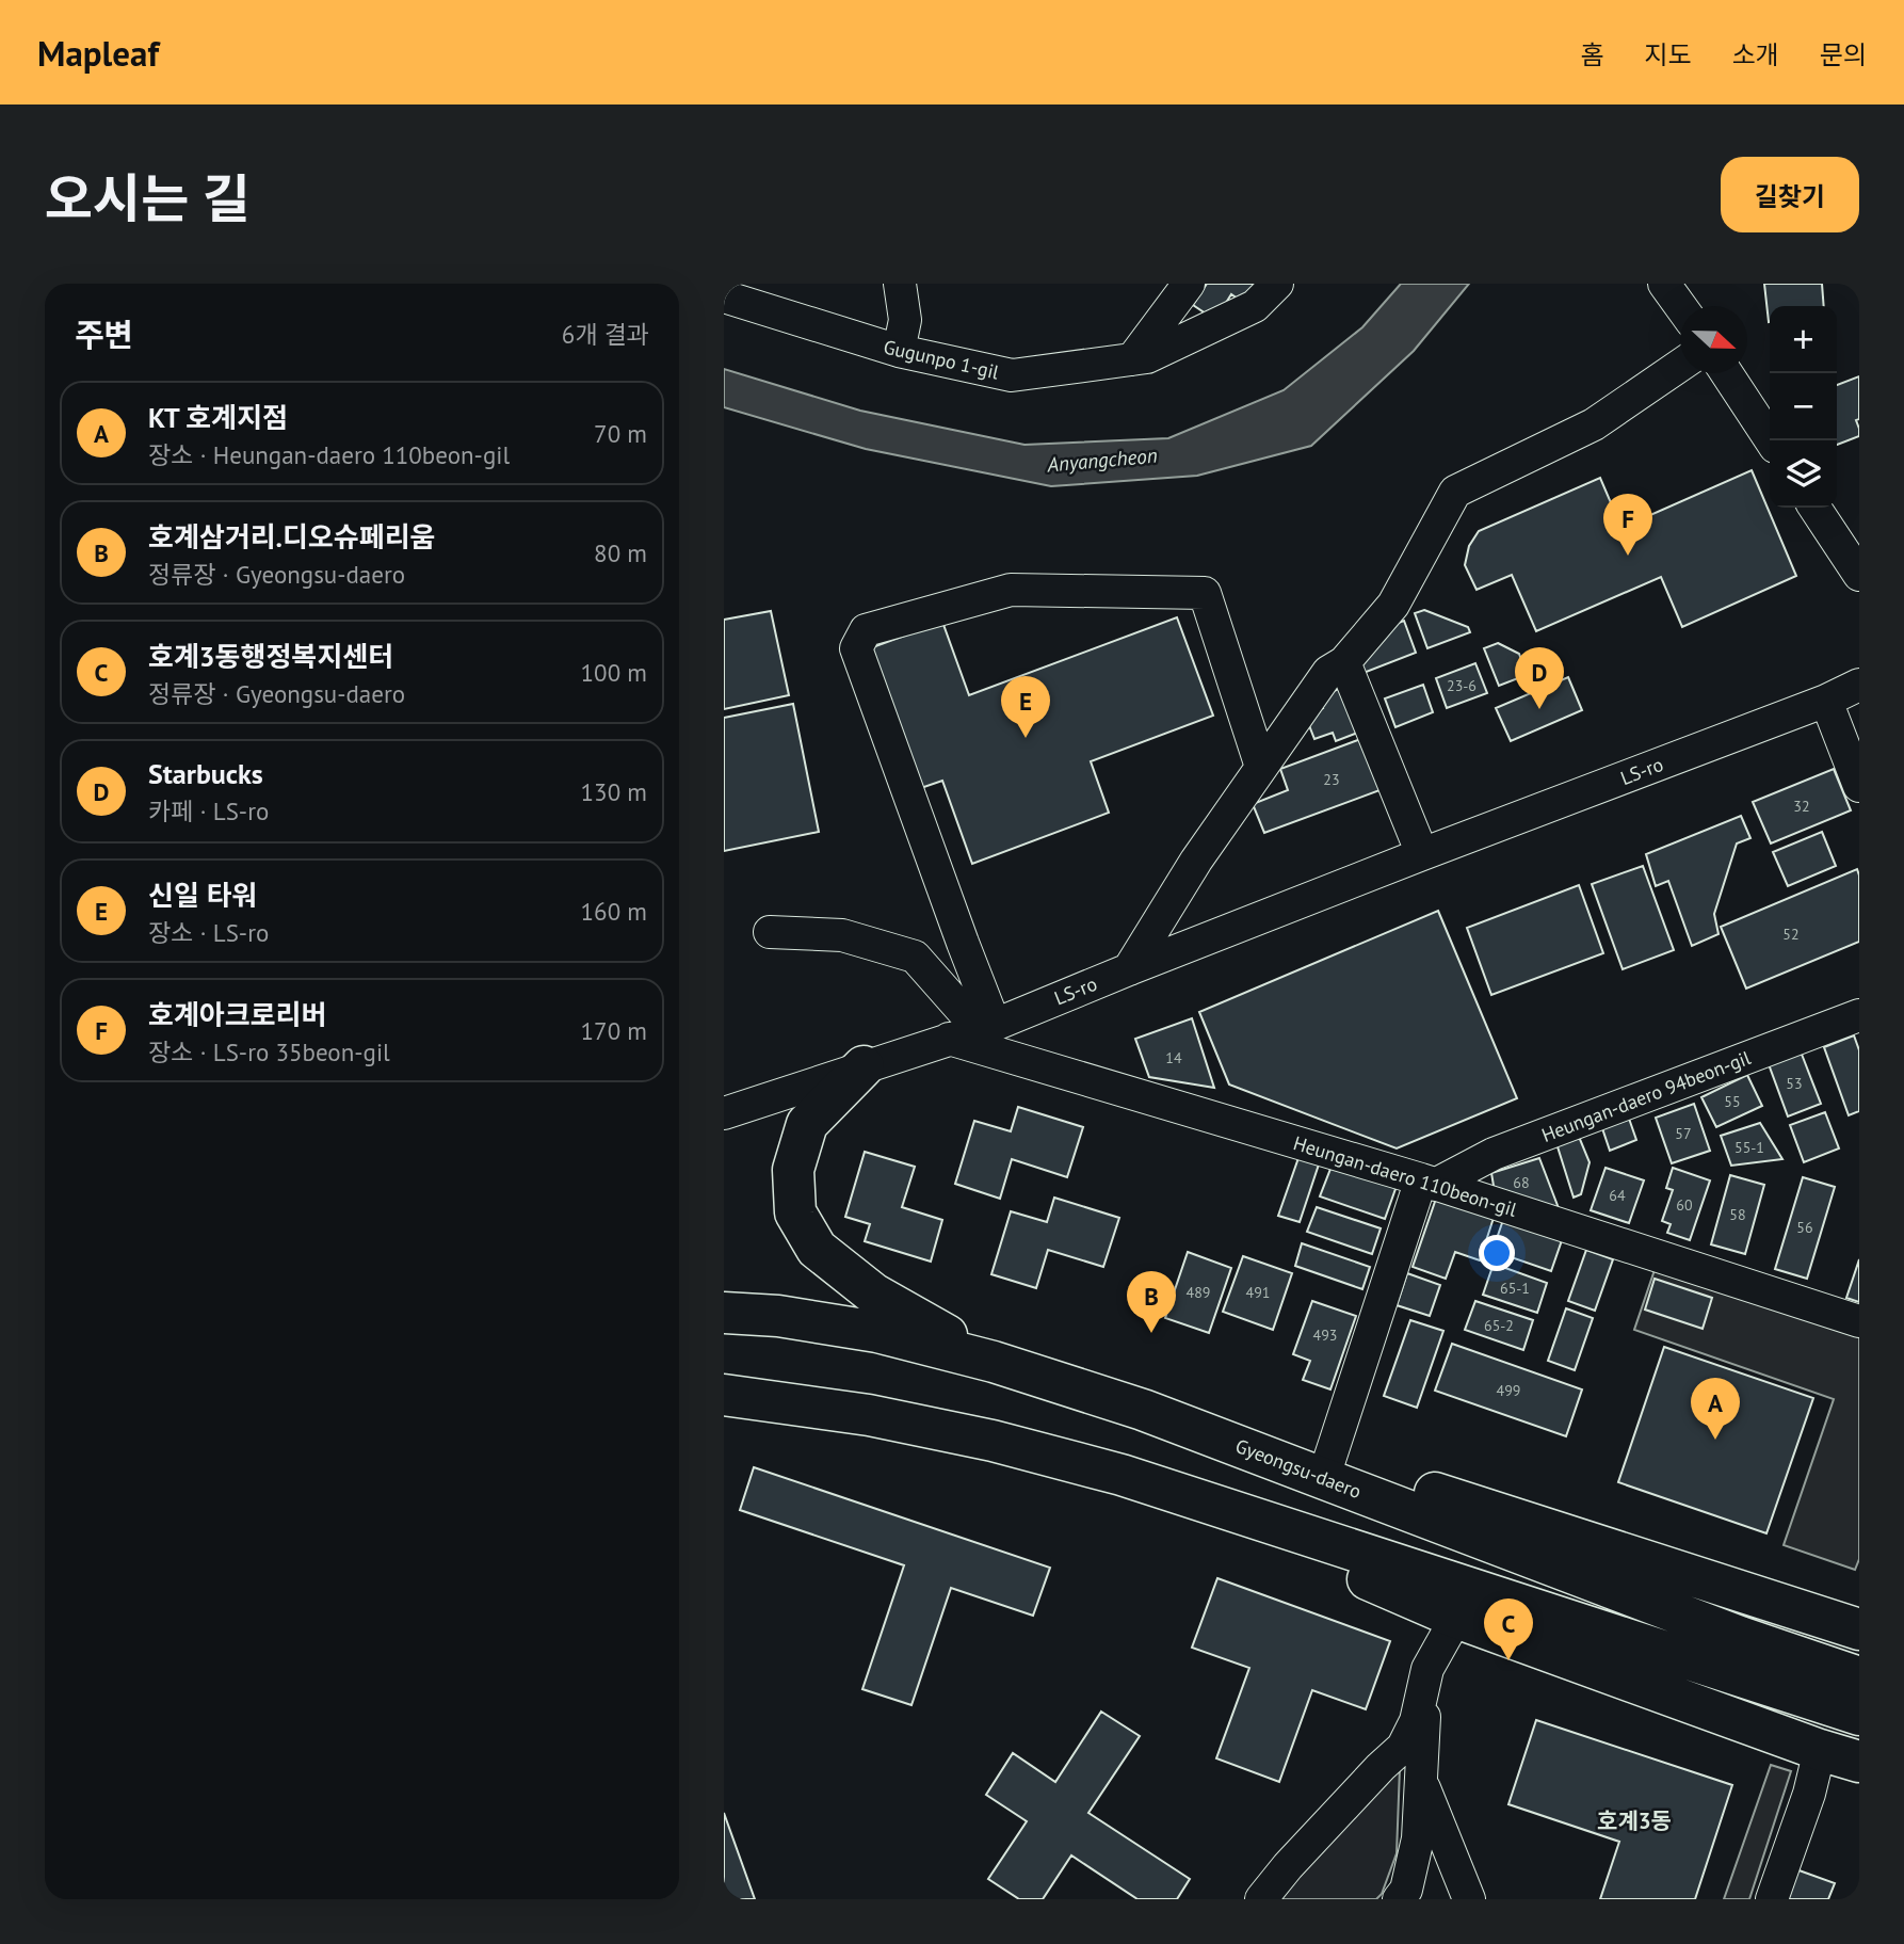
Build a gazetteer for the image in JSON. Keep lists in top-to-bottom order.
{
  "streets": {
    "main road": ["Gyeongsu-daero"],
    "street": [
      "Gugunpo 1-gil",
      "LS-ro",
      "Heungan-daero 94beon-gil",
      "Heungan-daero 110beon-gil"
    ]
  },
  "crossings": [
    ["LS-ro", "Heungan-daero 110beon-gil"],
    ["Heungan-daero 94beon-gil", "Heungan-daero 110beon-gil"],
    ["Heungan-daero 94beon-gil", "Gyeongsu-daero"],
    ["Heungan-daero 110beon-gil", "Gyeongsu-daero"]
  ],
  "districts": ["호계3동"],
  "water": ["Anyangcheon"],
  "house_numbers": [
    "23-6",
    "23",
    "32",
    "52",
    "14",
    "53",
    "55",
    "57",
    "55-1",
    "68",
    "64",
    "60",
    "58",
    "56",
    "65-1",
    "489",
    "491",
    "65-2",
    "493",
    "499"
  ],
  "north": "right",
  "page": {
    "header": "Mapleaf",
    "nav": [
      "홈",
      "지도",
      "소개",
      "문의"
    ],
    "title": "오시는 길",
    "buttons": "길찾기",
    "heading": ["주변", "6개 결과"],
    "map_buttons": ["+", "−"],
    "list": [
      {
        "mark": "A",
        "name": "KT 호계지점",
        "note": "장소 · Heungan-daero 110beon-gil",
        "value": "70 m"
      },
      {
        "mark": "B",
        "name": "호계삼거리.디오슈페리움",
        "note": "정류장 · Gyeongsu-daero",
        "value": "80 m"
      },
      {
        "mark": "C",
        "name": "호계3동행정복지센터",
        "note": "정류장 · Gyeongsu-daero",
        "value": "100 m"
      },
      {
        "mark": "D",
        "name": "Starbucks",
        "note": "카페 · LS-ro",
        "value": "130 m"
      },
      {
        "mark": "E",
        "name": "신일 타워",
        "note": "장소 · LS-ro",
        "value": "160 m"
      },
      {
        "mark": "F",
        "name": "호계아크로리버",
        "note": "장소 · LS-ro 35beon-gil",
        "value": "170 m"
      }
    ],
    "pins": [
      "F",
      "D",
      "E",
      "B",
      "A",
      "C"
    ]
  }
}
